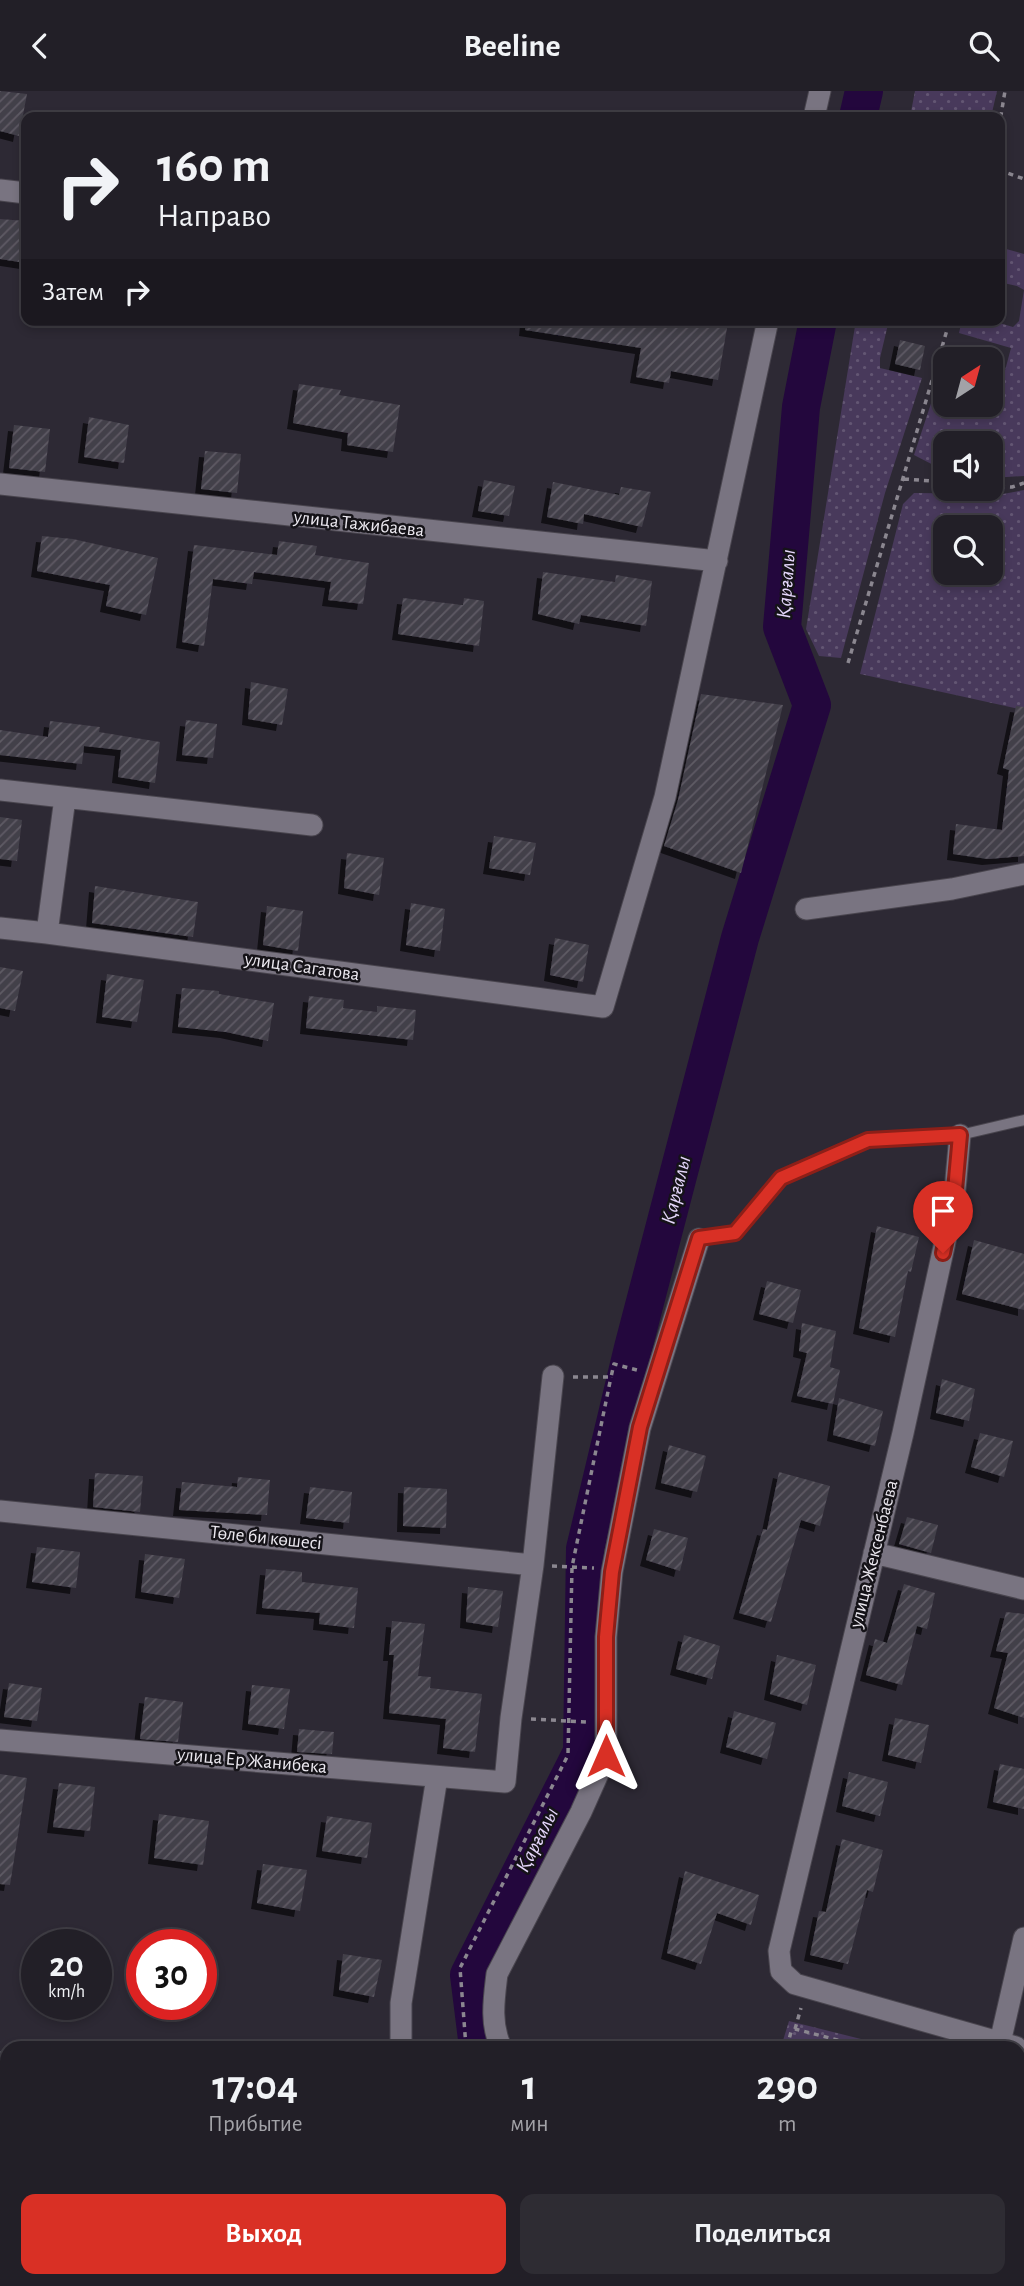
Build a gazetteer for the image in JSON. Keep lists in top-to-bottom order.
{
  "streets": {
    "street": [
      "улица Тажибаева",
      "улица Сагатова",
      "Төле би көшесі",
      "улица Жексенбаева",
      "улица Ер Жанибека"
    ]
  },
  "crossings": [
    ["улица Тажибаева", "улица Сагатова"]
  ],
  "water": ["Қарғалы"],
  "north": "top right",
  "page": {
    "header": "Beeline",
    "turn": ["160 m", "Направо"],
    "then": "Затем",
    "speed": "20 km/h",
    "limit": "30",
    "eta": [
      "17:04",
      "Прибытие",
      "1",
      "мин",
      "290",
      "m"
    ],
    "buttons": ["Выход", "Поделиться"]
  }
}
